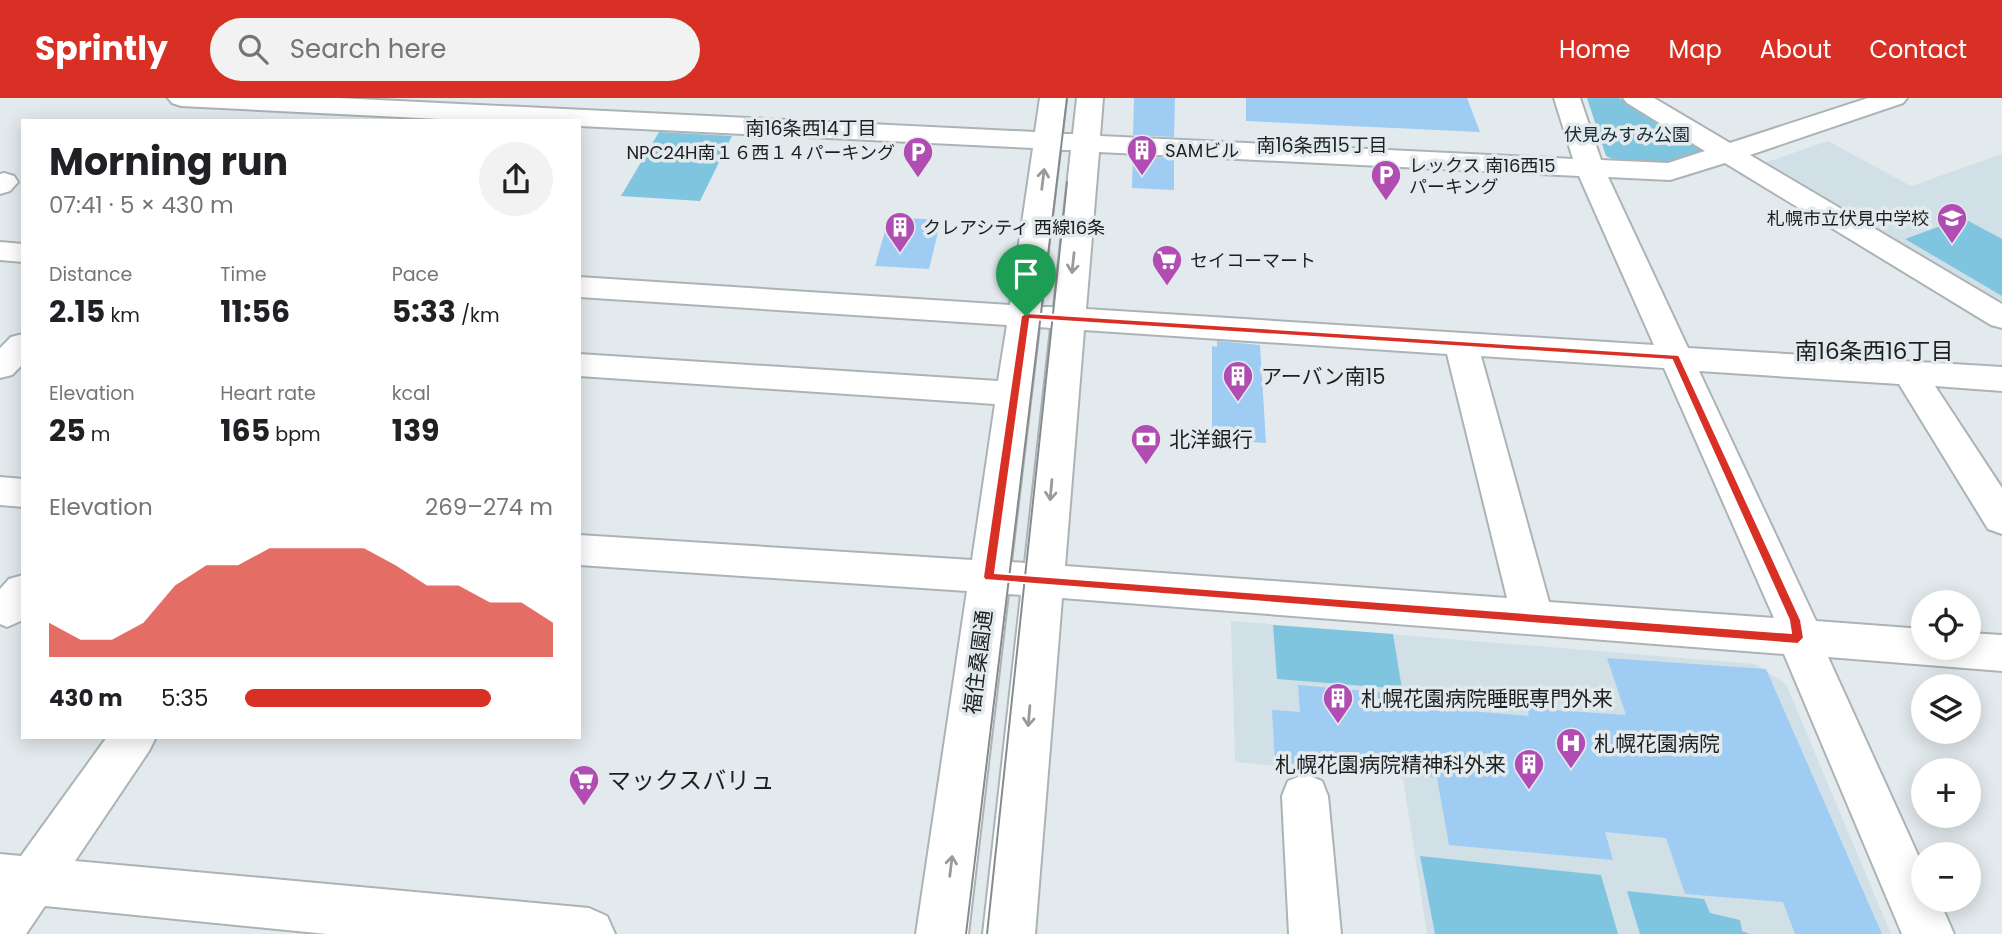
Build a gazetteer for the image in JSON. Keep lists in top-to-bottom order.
{
  "streets": {
    "street": ["福住桑園通"]
  },
  "districts": ["南16条西14丁目", "南16条西15丁目", "南16条西16丁目"],
  "parks": ["伏見みすみ公園"],
  "places": {
    "building": [
      "SAMビル",
      "クレアシティ 西線16条",
      "アーバン南15",
      "札幌花園病院睡眠専門外来",
      "札幌花園病院精神科外来"
    ],
    "parking": ["NPC24H南１６西１４パーキング", "レックス 南16西15 パーキング"],
    "school or university": ["札幌市立伏見中学校"],
    "supermarket": ["セイコーマート", "マックスバリュ"],
    "bank": ["北洋銀行"],
    "hospital": ["札幌花園病院"]
  },
  "page": {
    "header": "Sprintly",
    "search": "Search here",
    "nav": [
      "Home",
      "Map",
      "About",
      "Contact"
    ],
    "heading": ["Morning run", "07:41 · 5 × 430 m"],
    "stats": [
      ["Distance", "2.15 km"],
      ["Time", "11:56"],
      ["Pace", "5:33 /km"],
      ["Elevation", "25 m"],
      ["Heart rate", "165 bpm"],
      ["kcal", "139"]
    ],
    "chart": ["Elevation", "269–274 m"],
    "map_buttons": ["+", "−"],
    "list": [
      {
        "name": "430 m",
        "note": "5:35"
      }
    ]
  }
}
